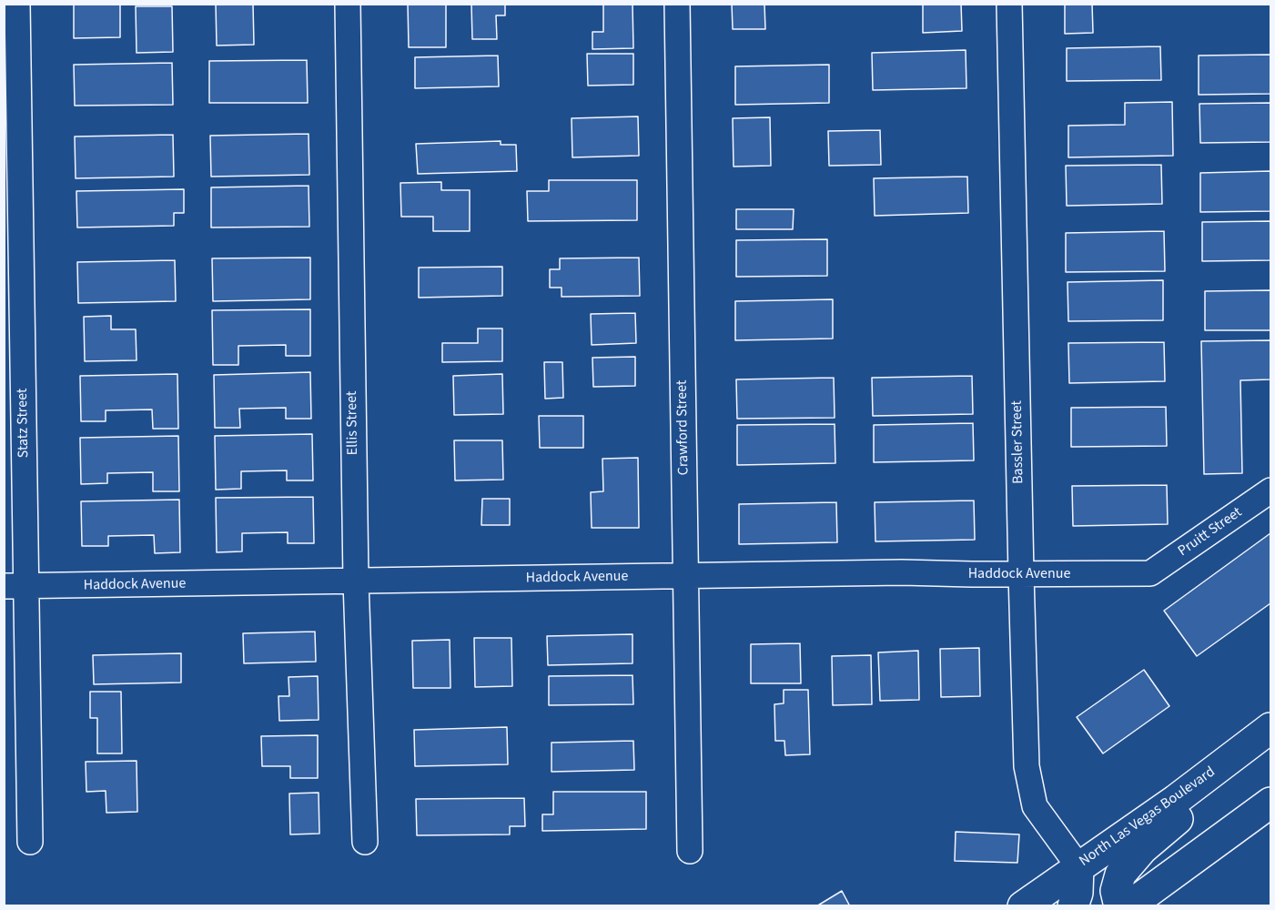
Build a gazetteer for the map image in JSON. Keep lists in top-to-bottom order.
{
  "streets": {
    "main road": ["North Las Vegas Boulevard"],
    "street": [
      "Statz Street",
      "Ellis Street",
      "Crawford Street",
      "Bassler Street",
      "Pruitt Street",
      "Haddock Avenue"
    ]
  },
  "crossings": [
    ["Statz Street", "Haddock Avenue"],
    ["Ellis Street", "Haddock Avenue"],
    ["Crawford Street", "Haddock Avenue"],
    ["Bassler Street", "Haddock Avenue"],
    ["Bassler Street", "North Las Vegas Boulevard"],
    ["Pruitt Street", "Haddock Avenue"]
  ]
}
